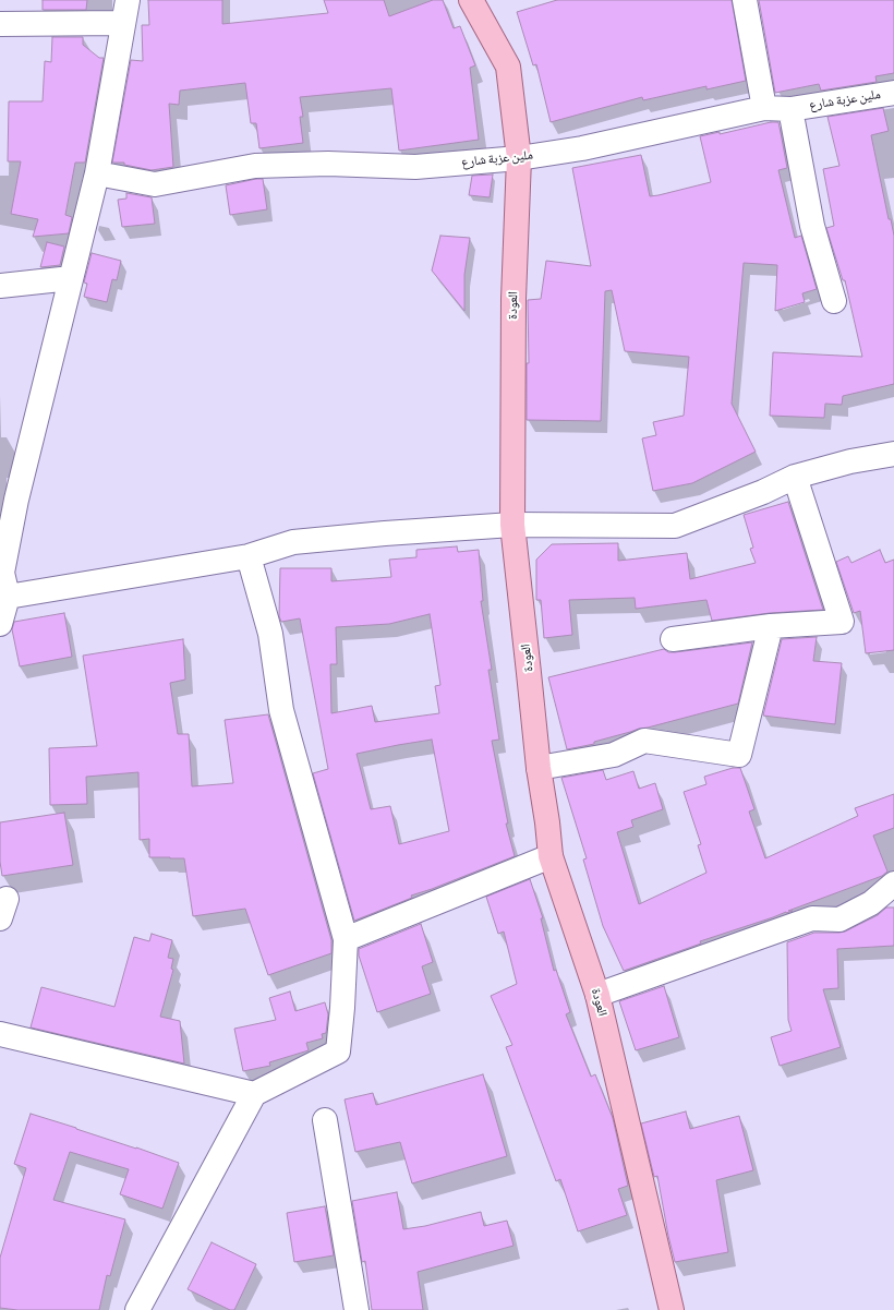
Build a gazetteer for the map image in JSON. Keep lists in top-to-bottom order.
{
  "streets": {
    "main road": ["العودة"],
    "street": ["ملين عزبة شارع"]
  },
  "crossings": [
    ["ملين عزبة شارع", "العودة"]
  ]
}
